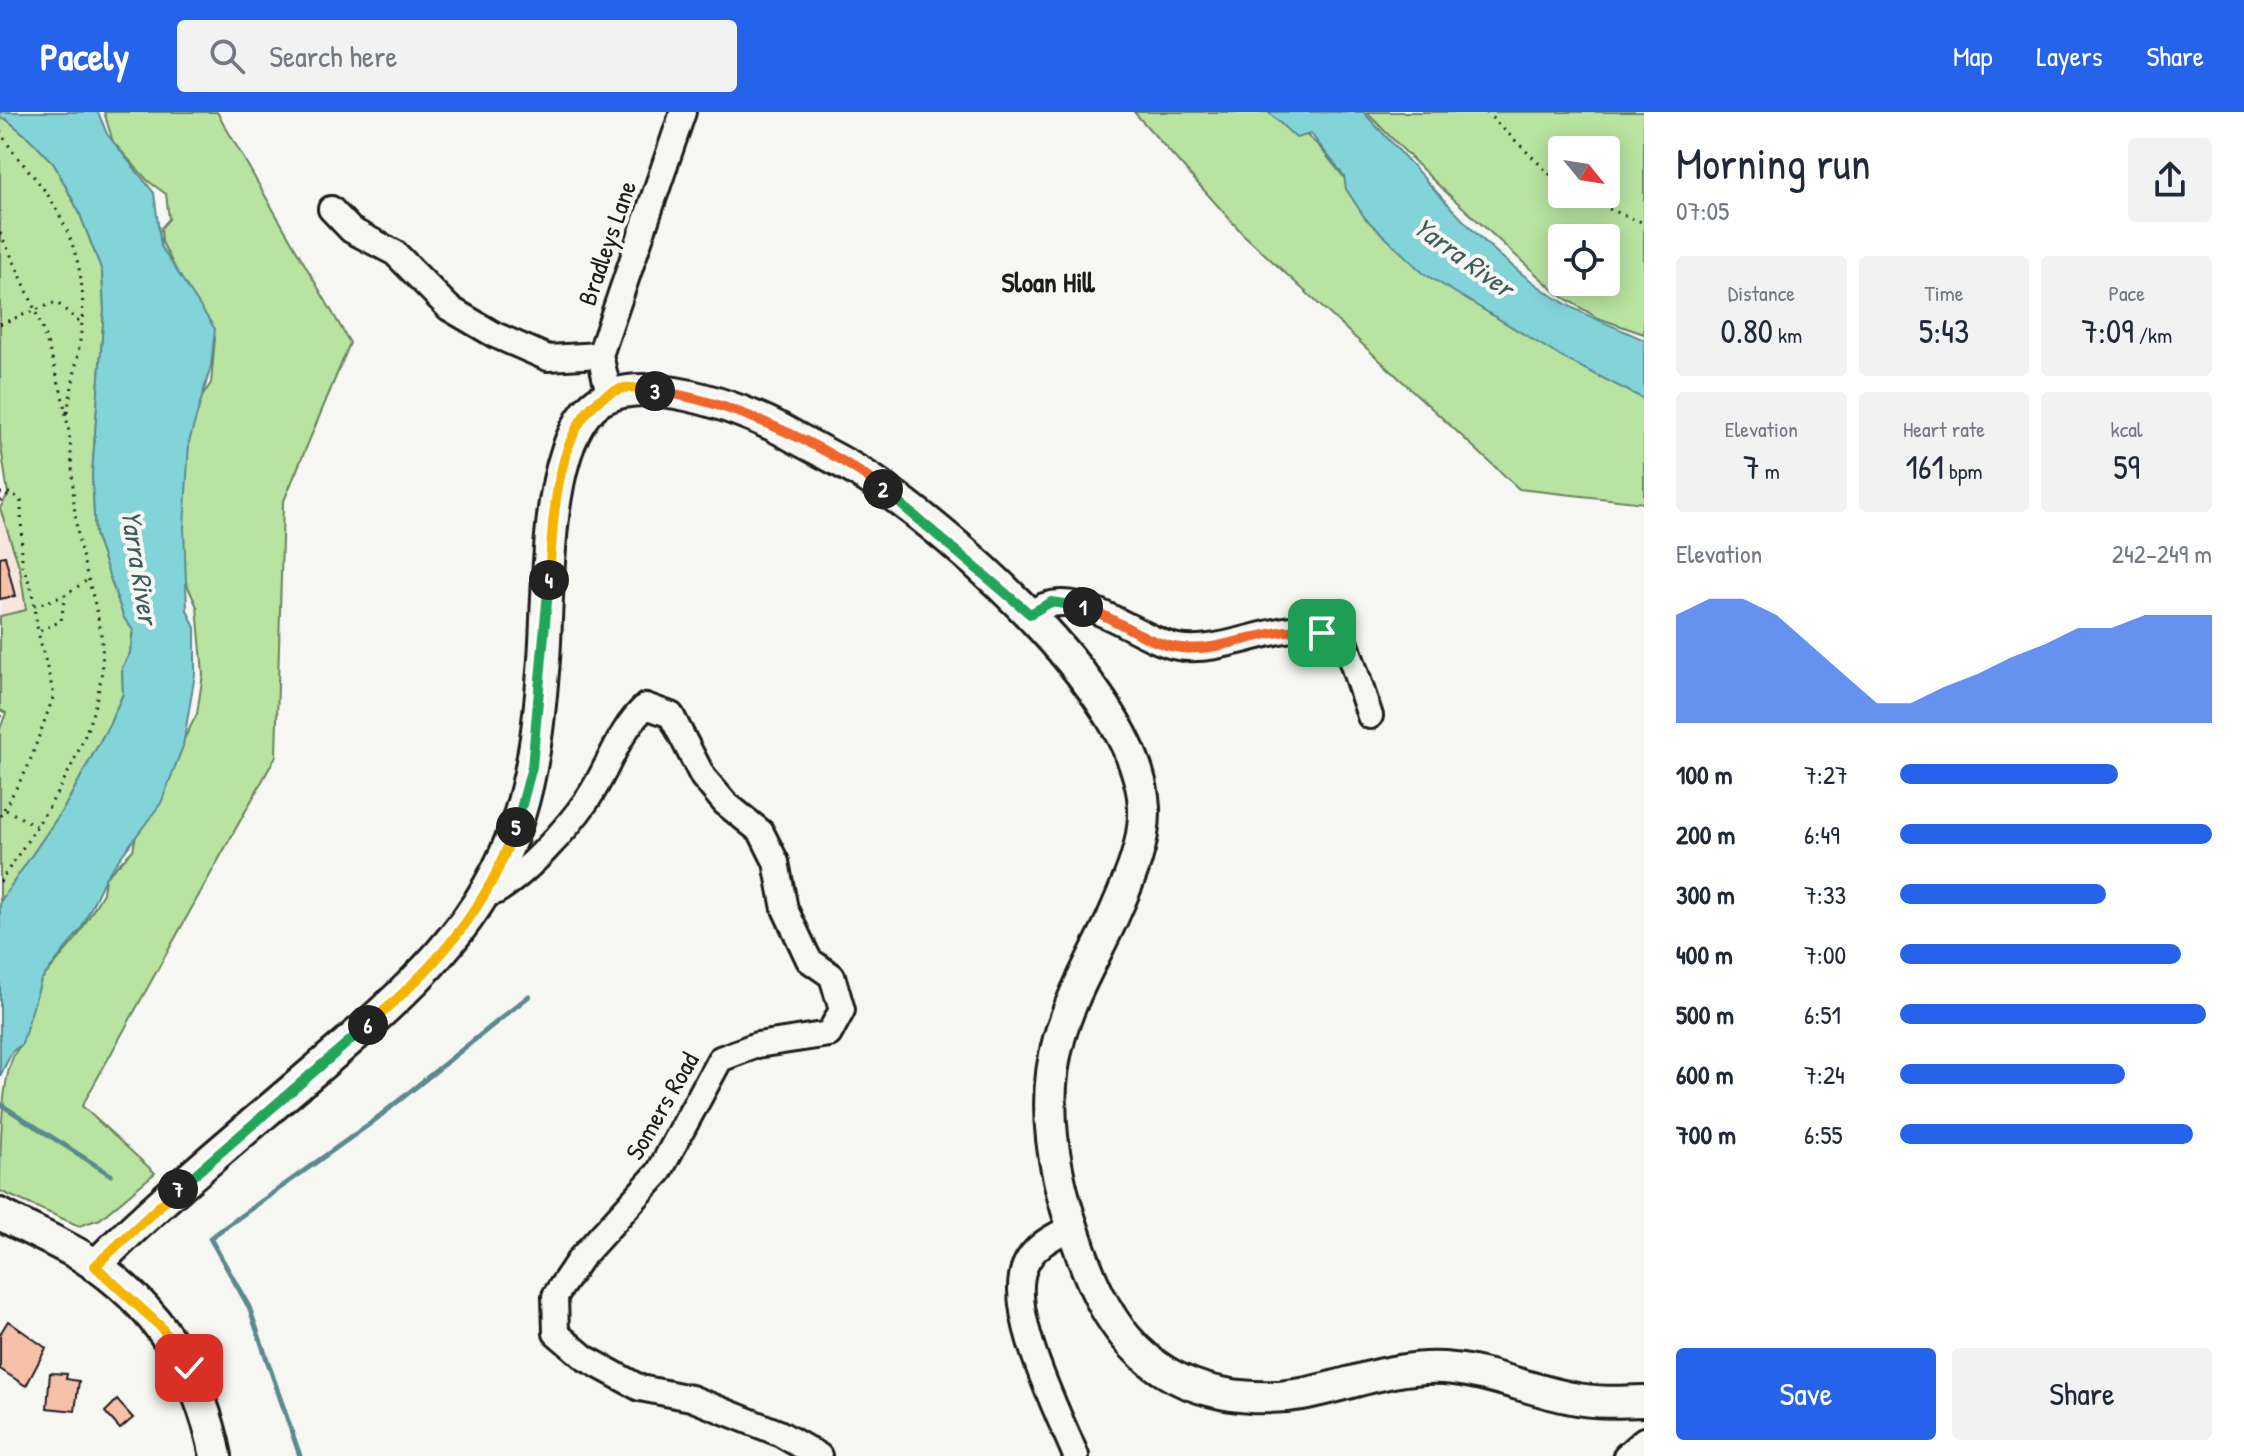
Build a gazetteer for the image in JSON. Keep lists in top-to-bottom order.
{
  "streets": {
    "street": ["Bradleys Lane", "Somers Road"]
  },
  "districts": ["Sloan Hill"],
  "water": ["Yarra River"],
  "north": "bottom right",
  "page": {
    "header": "Pacely",
    "search": "Search here",
    "nav": ["Map", "Layers", "Share"],
    "heading": ["Morning run", "07:05"],
    "stats": [
      ["Distance", "0.80 km"],
      ["Time", "5:43"],
      ["Pace", "7:09 /km"],
      ["Elevation", "7 m"],
      ["Heart rate", "161 bpm"],
      ["kcal", "59"]
    ],
    "pins": [
      "3",
      "2",
      "4",
      "1",
      "5",
      "6",
      "7"
    ],
    "chart": ["Elevation", "242–249 m"],
    "list": [
      {
        "name": "100 m",
        "note": "7:27"
      },
      {
        "name": "200 m",
        "note": "6:49"
      },
      {
        "name": "300 m",
        "note": "7:33"
      },
      {
        "name": "400 m",
        "note": "7:00"
      },
      {
        "name": "500 m",
        "note": "6:51"
      },
      {
        "name": "600 m",
        "note": "7:24"
      },
      {
        "name": "700 m",
        "note": "6:55"
      }
    ],
    "buttons": ["Save", "Share"]
  }
}
